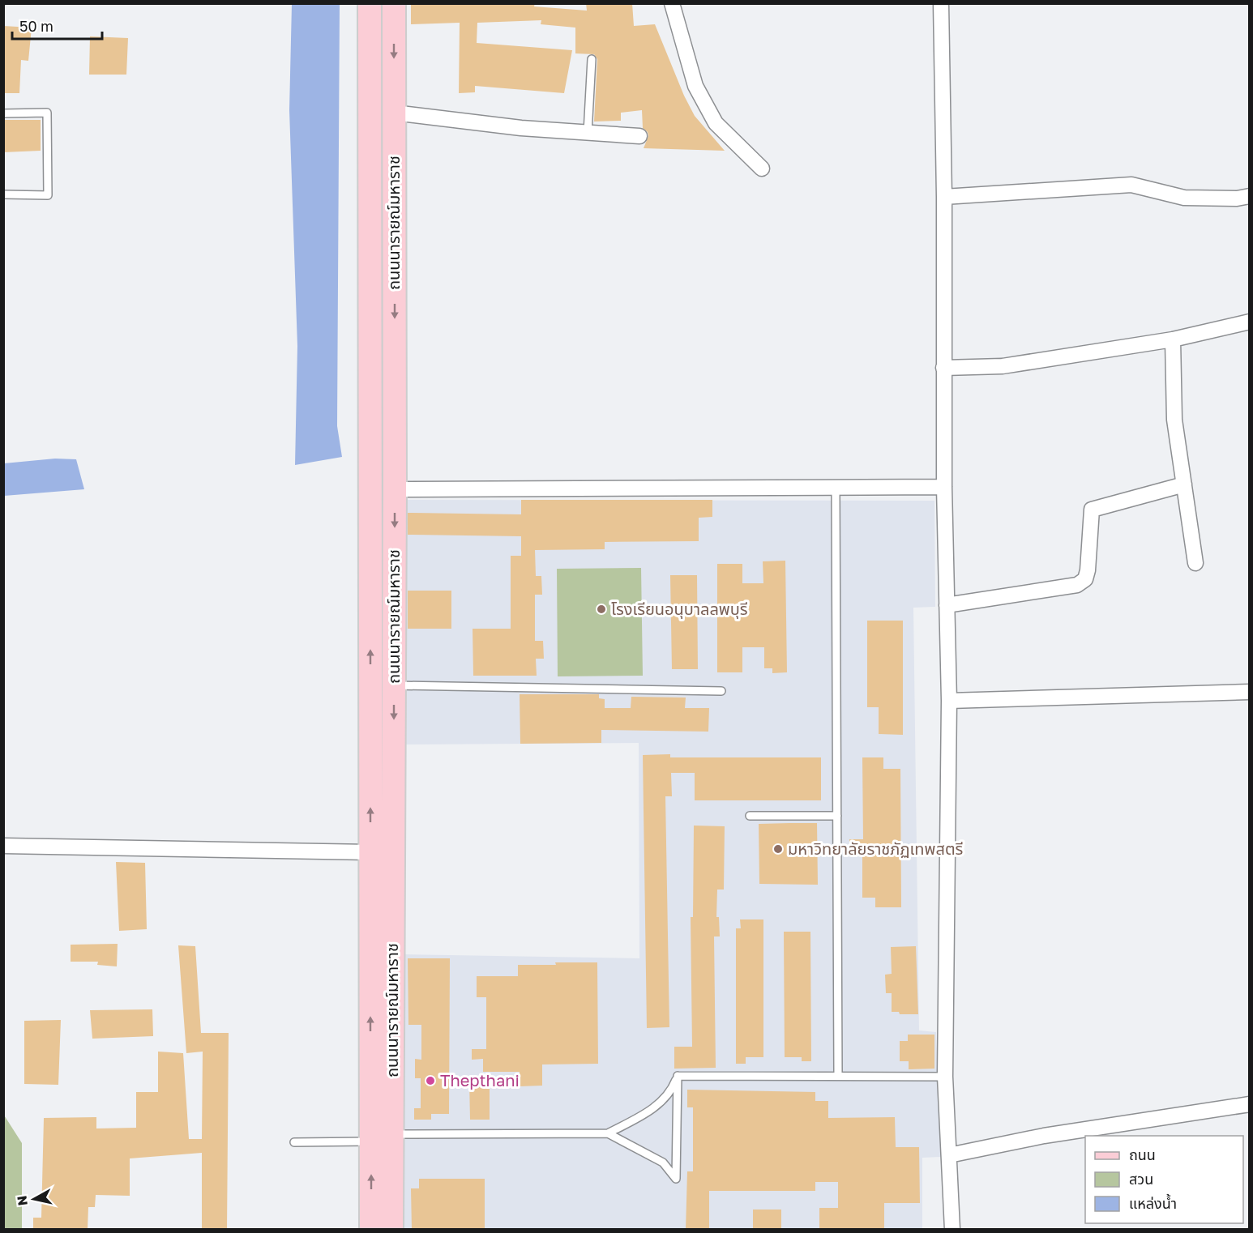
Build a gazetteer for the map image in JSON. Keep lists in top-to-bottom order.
{
  "streets": {
    "main road": ["ถนนนารายณ์มหาราช"]
  },
  "places": ["โรงเรียนอนุบาลลพบุรี", "มหาวิทยาลัยราชภัฏเทพสตรี", "Thepthani"],
  "legend": ["ถนน", "สวน", "แหล่งน้ำ"],
  "scale_bar": "50 m",
  "north": "left"
}
